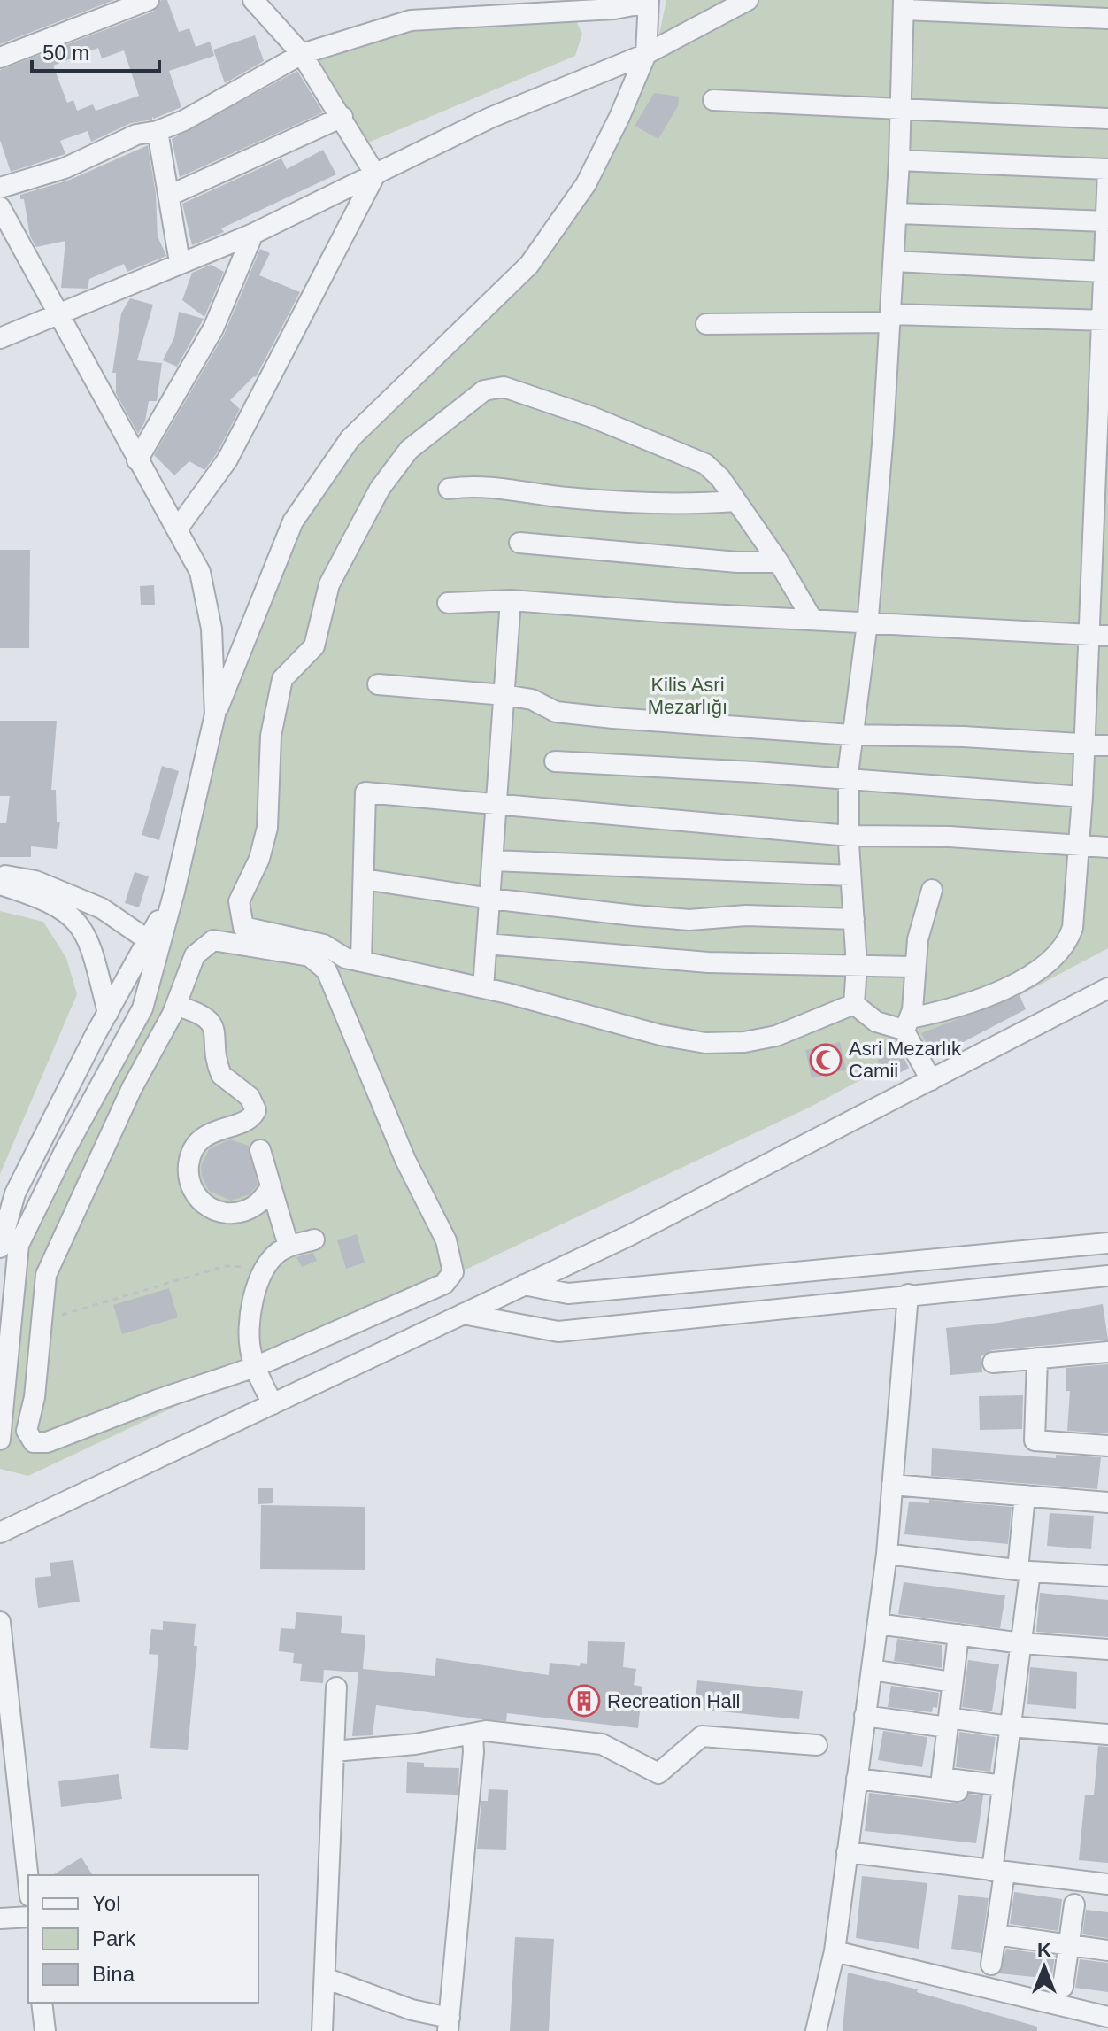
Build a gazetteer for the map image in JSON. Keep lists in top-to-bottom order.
{
  "parks": ["Kilis Asri Mezarlığı"],
  "places": {
    "mosque": ["Asri Mezarlık Camii"],
    "building": ["Recreation Hall"]
  },
  "legend": ["Yol", "Park", "Bina"],
  "scale_bar": "50 m",
  "north": "top"
}
